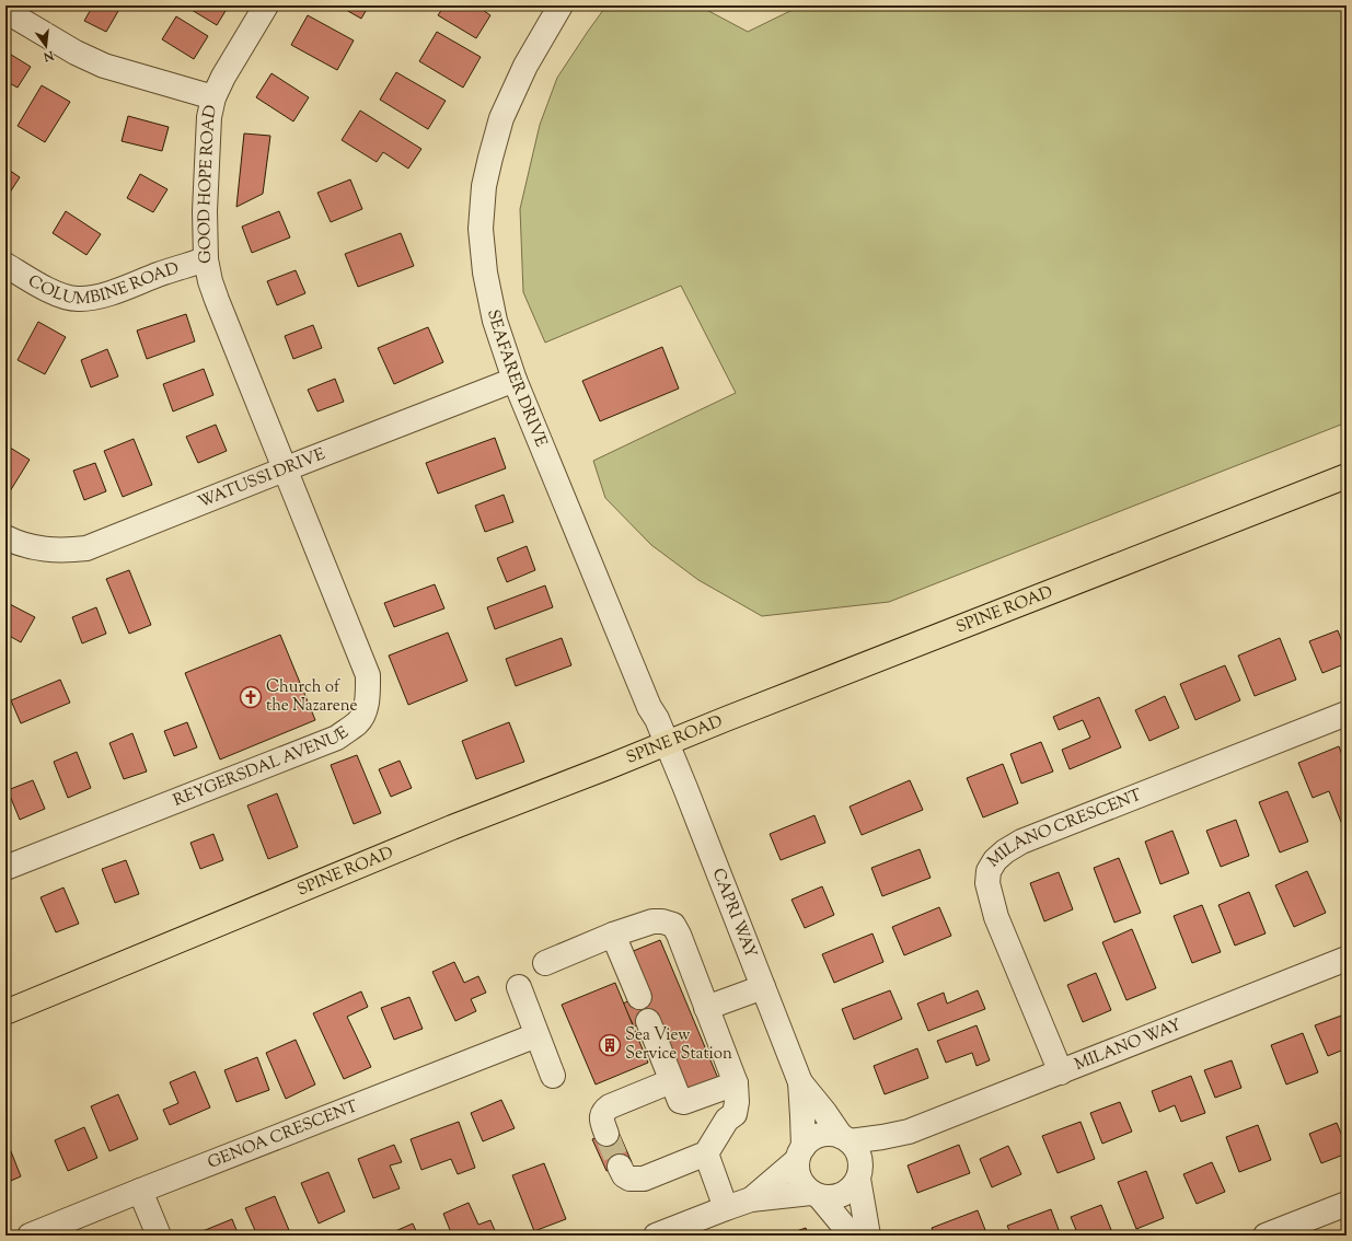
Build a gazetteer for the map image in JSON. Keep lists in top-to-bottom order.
{
  "streets": {
    "main road": ["SPINE ROAD"],
    "street": [
      "GOOD HOPE ROAD",
      "COLUMBINE ROAD",
      "SEAFARER DRIVE",
      "WATUSSI DRIVE",
      "REYGERSDAL AVENUE",
      "MILANO CRESCENT",
      "CAPRI WAY",
      "MILANO WAY",
      "GENOA CRESCENT"
    ]
  },
  "crossings": [
    ["GOOD HOPE ROAD", "COLUMBINE ROAD"],
    ["GOOD HOPE ROAD", "WATUSSI DRIVE"],
    ["GOOD HOPE ROAD", "REYGERSDAL AVENUE"],
    ["SEAFARER DRIVE", "WATUSSI DRIVE"],
    ["SEAFARER DRIVE", "SPINE ROAD"],
    ["SEAFARER DRIVE", "CAPRI WAY"],
    ["WATUSSI DRIVE", "REYGERSDAL AVENUE"],
    ["SPINE ROAD", "CAPRI WAY"],
    ["MILANO CRESCENT", "MILANO WAY"],
    ["CAPRI WAY", "MILANO WAY"]
  ],
  "places": {
    "church": ["Church of the Nazarene"],
    "building": ["Sea View Service Station"]
  },
  "north": "bottom"
}
